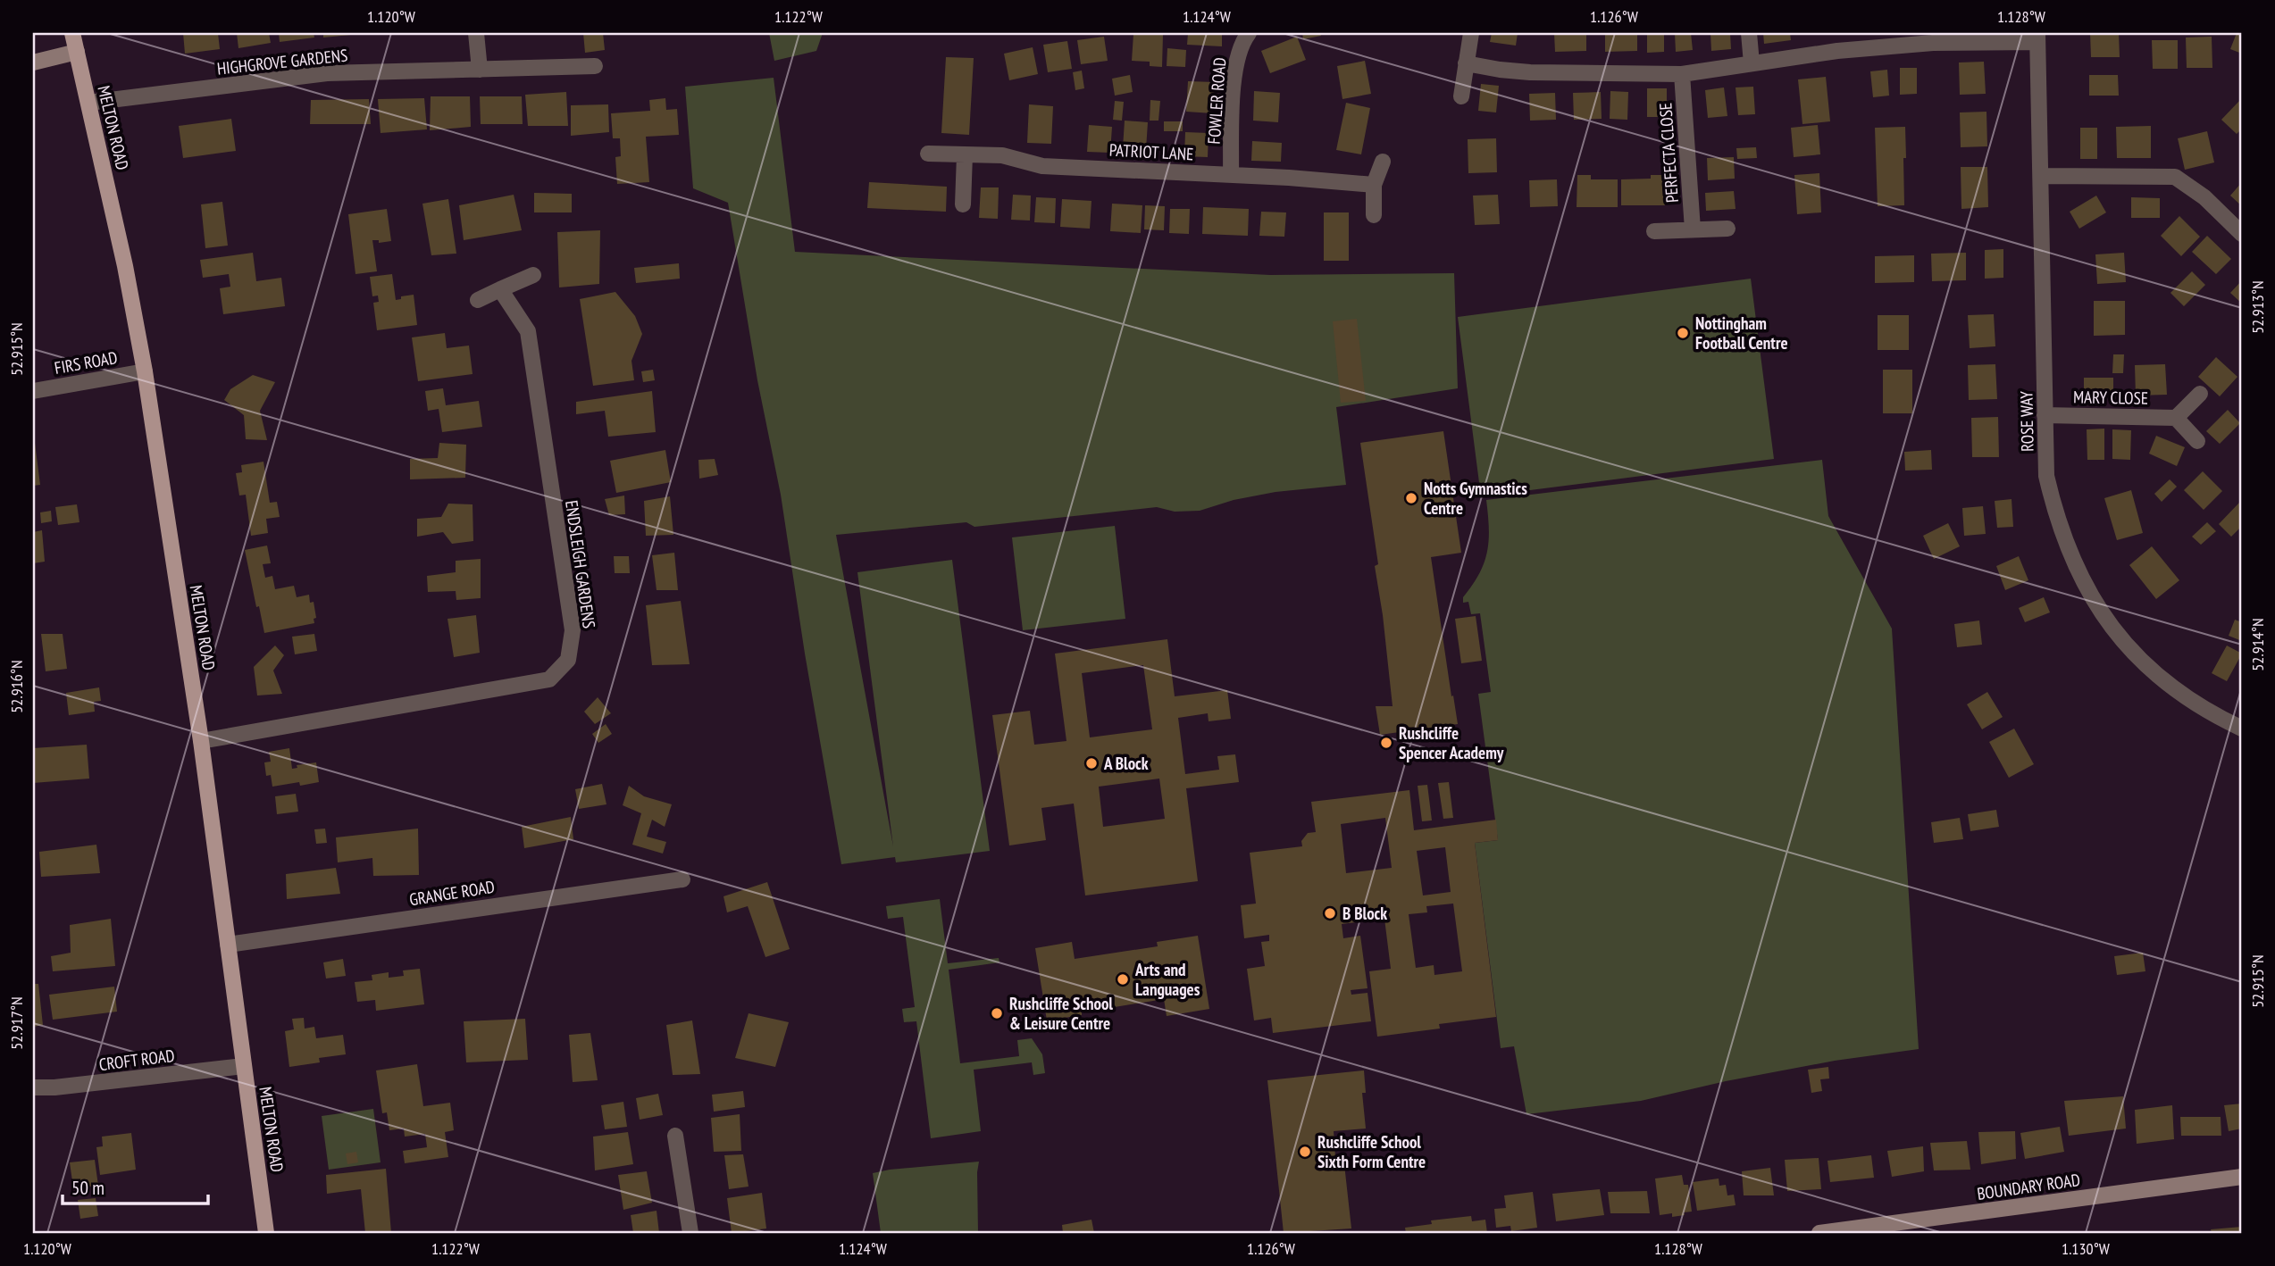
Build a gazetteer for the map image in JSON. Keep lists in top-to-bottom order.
{
  "streets": {
    "main road": ["MELTON ROAD"],
    "street": [
      "HIGHGROVE GARDENS",
      "FOWLER ROAD",
      "PATRIOT LANE",
      "PERFECTA CLOSE",
      "FIRS ROAD",
      "MARY CLOSE",
      "ROSE WAY",
      "ENDSLEIGH GARDENS",
      "GRANGE ROAD",
      "CROFT ROAD",
      "BOUNDARY ROAD"
    ]
  },
  "crossings": [
    ["HIGHGROVE GARDENS", "MELTON ROAD"],
    ["FOWLER ROAD", "PATRIOT LANE"],
    ["MELTON ROAD", "FIRS ROAD"],
    ["MELTON ROAD", "ENDSLEIGH GARDENS"],
    ["MELTON ROAD", "GRANGE ROAD"],
    ["MELTON ROAD", "CROFT ROAD"],
    ["MARY CLOSE", "ROSE WAY"]
  ],
  "places": [
    "Nottingham Football Centre",
    "Notts Gymnastics Centre",
    "Rushcliffe Spencer Academy",
    "A Block",
    "B Block",
    "Arts and Languages",
    "Rushcliffe School & Leisure Centre",
    "Rushcliffe School Sixth Form Centre"
  ],
  "scale_bar": "50 m",
  "coordinates": [
    "1.120°W",
    "1.122°W",
    "1.124°W",
    "1.126°W",
    "1.128°W",
    "52.913°N",
    "52.915°N",
    "52.914°N",
    "52.916°N",
    "52.917°N",
    "1.130°W"
  ]
}
